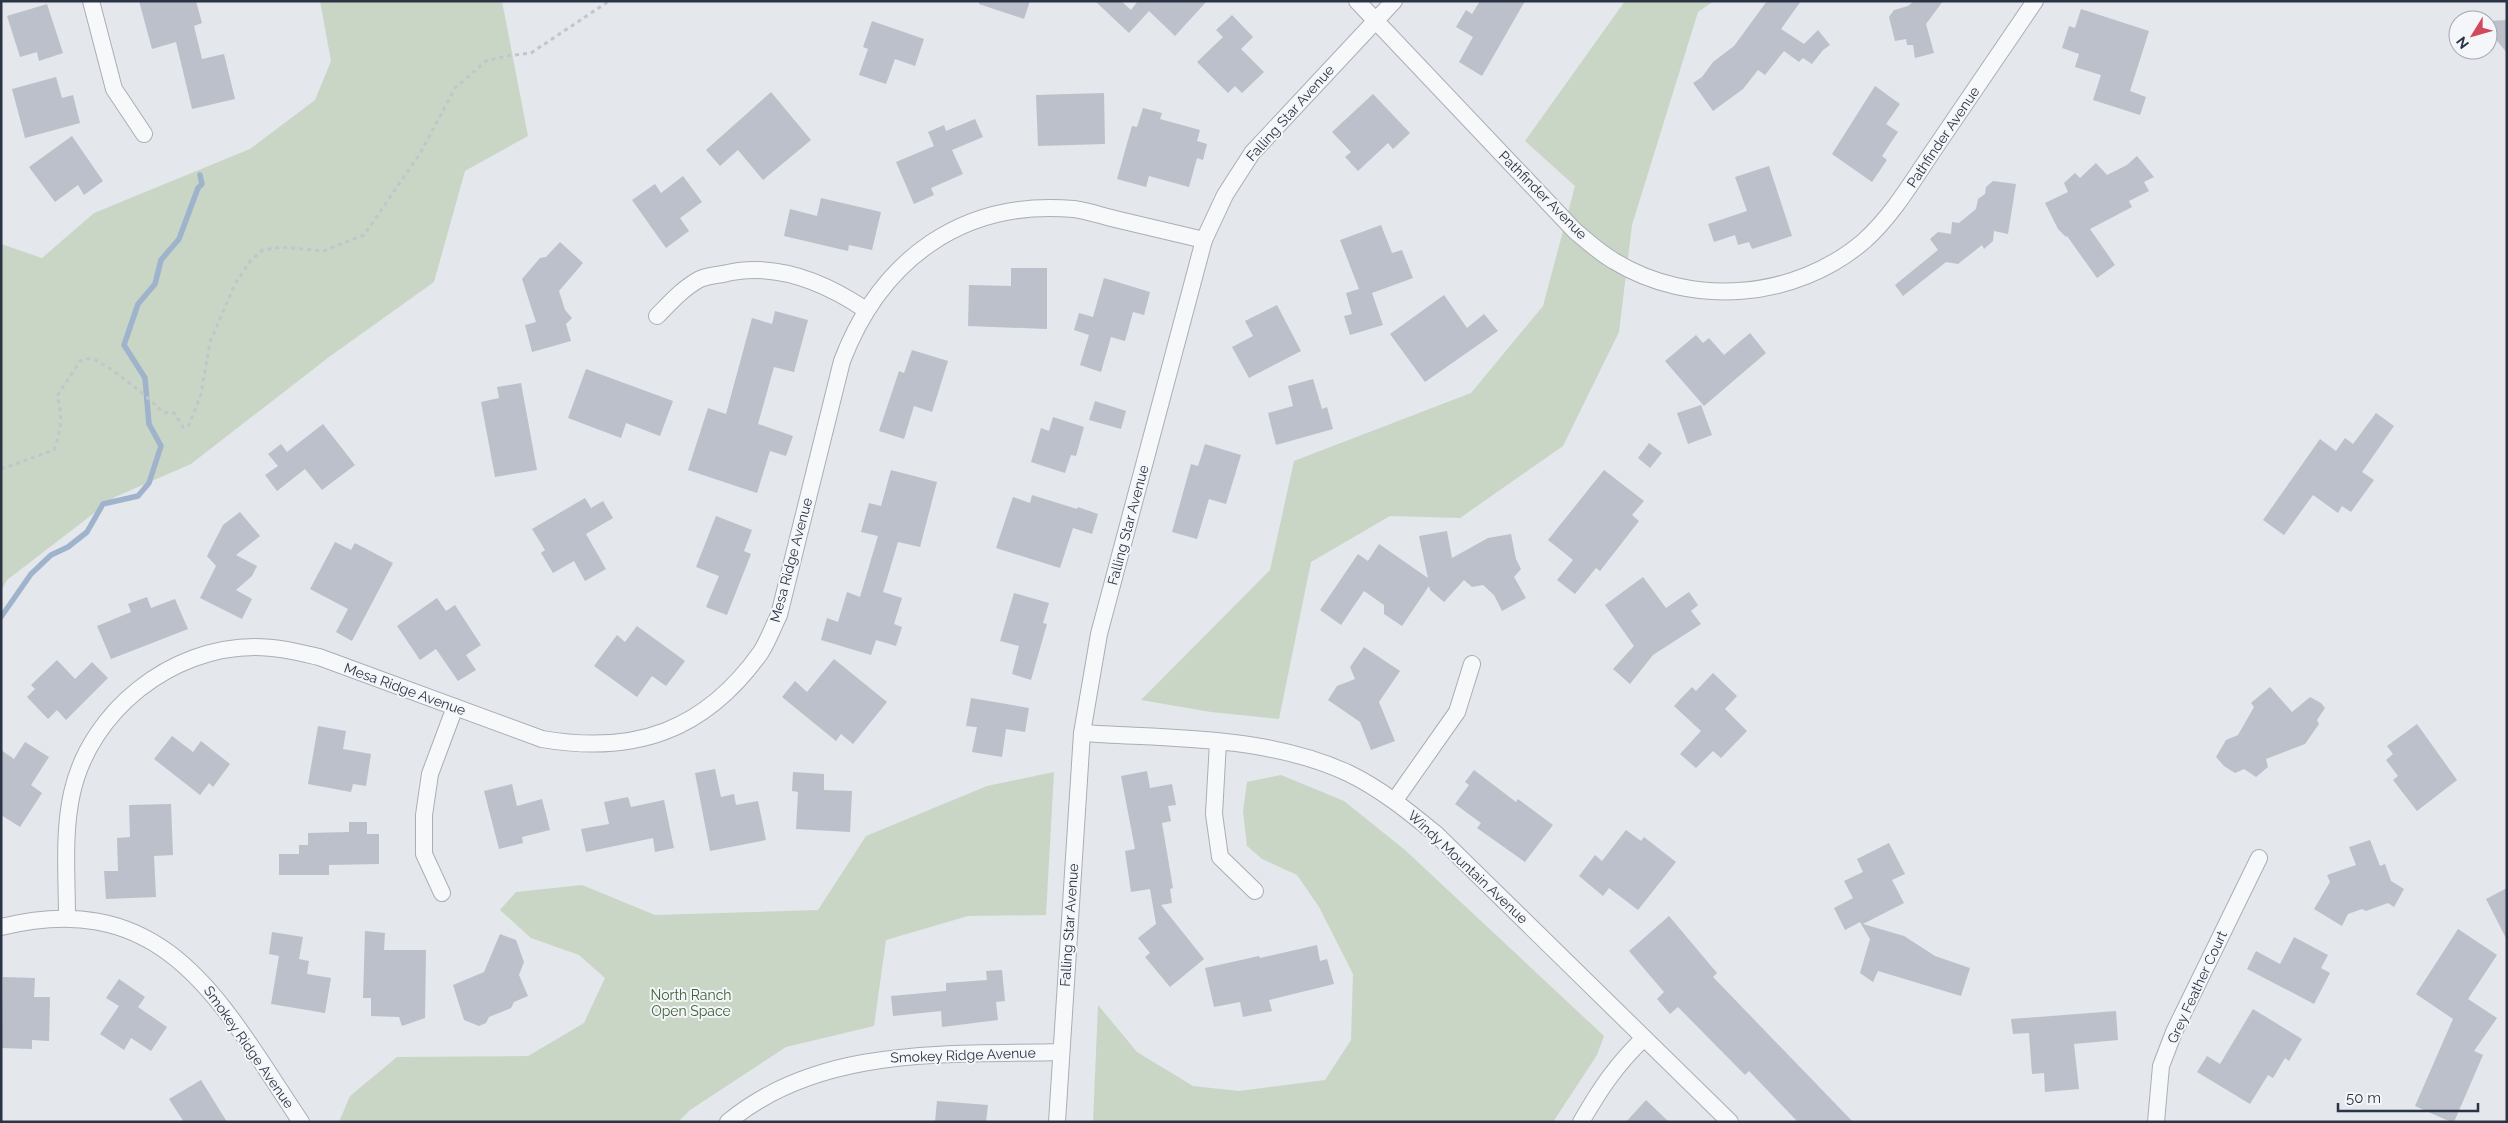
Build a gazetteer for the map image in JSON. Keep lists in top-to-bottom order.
{
  "streets": {
    "street": [
      "Falling Star Avenue",
      "Pathfinder Avenue",
      "Mesa Ridge Avenue",
      "Windy Mountain Avenue",
      "Grey Feather Court",
      "Smokey Ridge Avenue"
    ]
  },
  "crossings": [
    ["Falling Star Avenue", "Pathfinder Avenue"],
    ["Falling Star Avenue", "Mesa Ridge Avenue"],
    ["Falling Star Avenue", "Windy Mountain Avenue"],
    ["Falling Star Avenue", "Smokey Ridge Avenue"],
    ["Mesa Ridge Avenue", "Smokey Ridge Avenue"]
  ],
  "parks": ["North Ranch Open Space"],
  "scale_bar": "50 m",
  "north": "bottom left"
}
